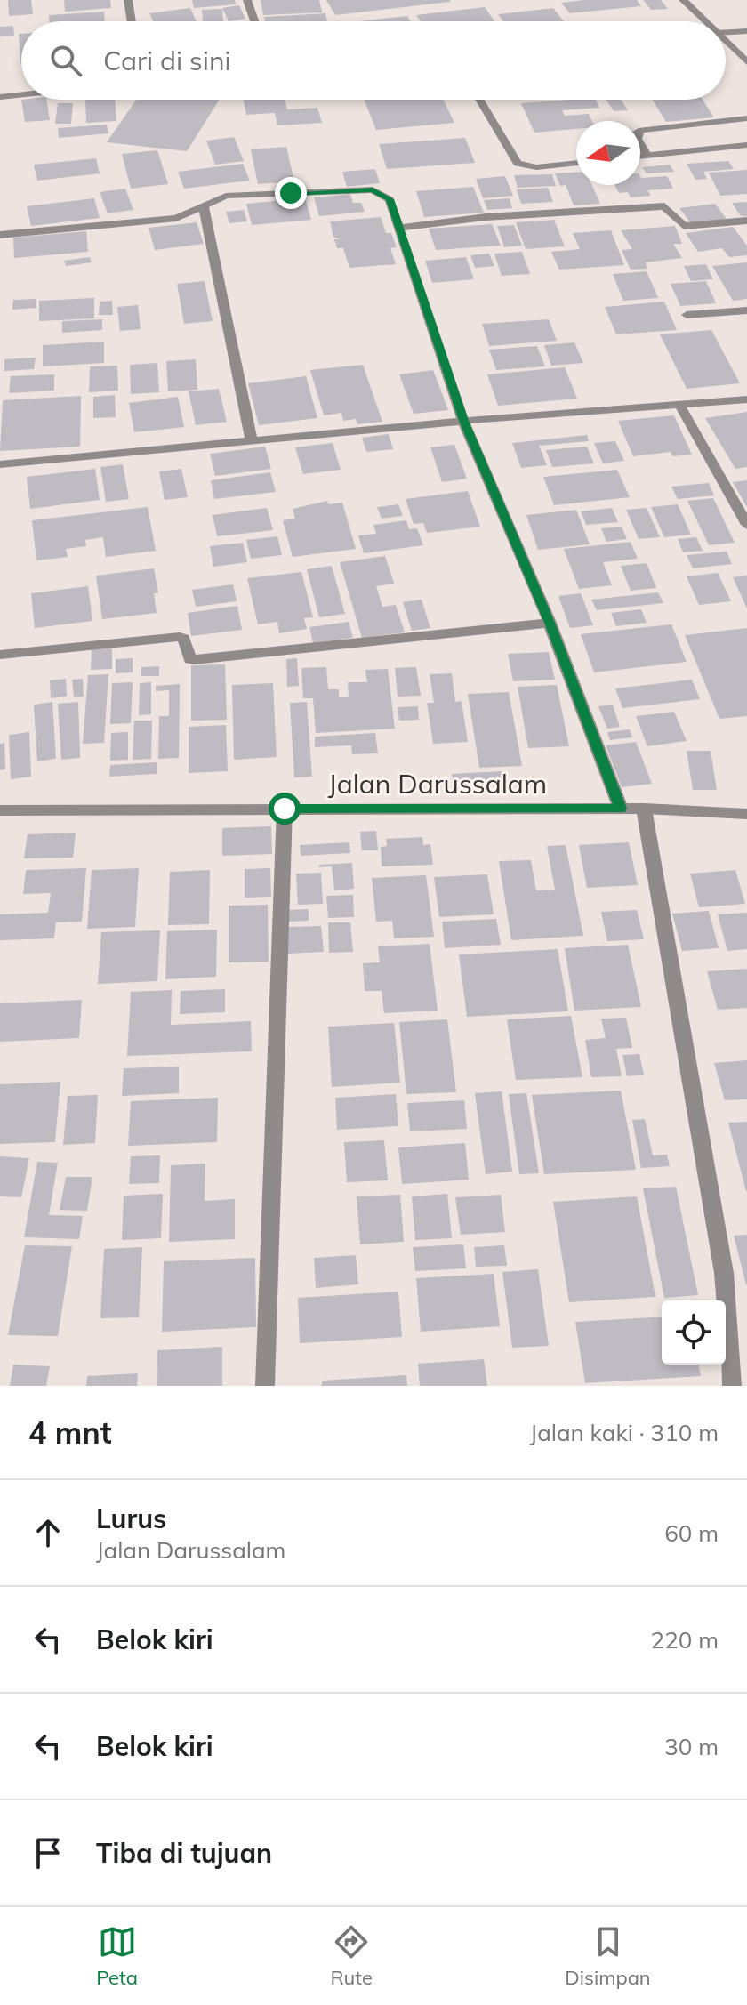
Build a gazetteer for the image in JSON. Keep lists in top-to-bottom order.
{
  "streets": {
    "street": ["Jalan Darussalam"]
  },
  "north": "left",
  "page": {
    "search": "Cari di sini",
    "heading": ["4 mnt", "Jalan kaki · 310 m"],
    "list": [
      ["Lurus", "Jalan Darussalam", "60 m"],
      ["Belok kiri", "220 m"],
      ["Belok kiri", "30 m"],
      "Tiba di tujuan"
    ],
    "nav": ["Peta", "Rute", "Disimpan"]
  }
}
